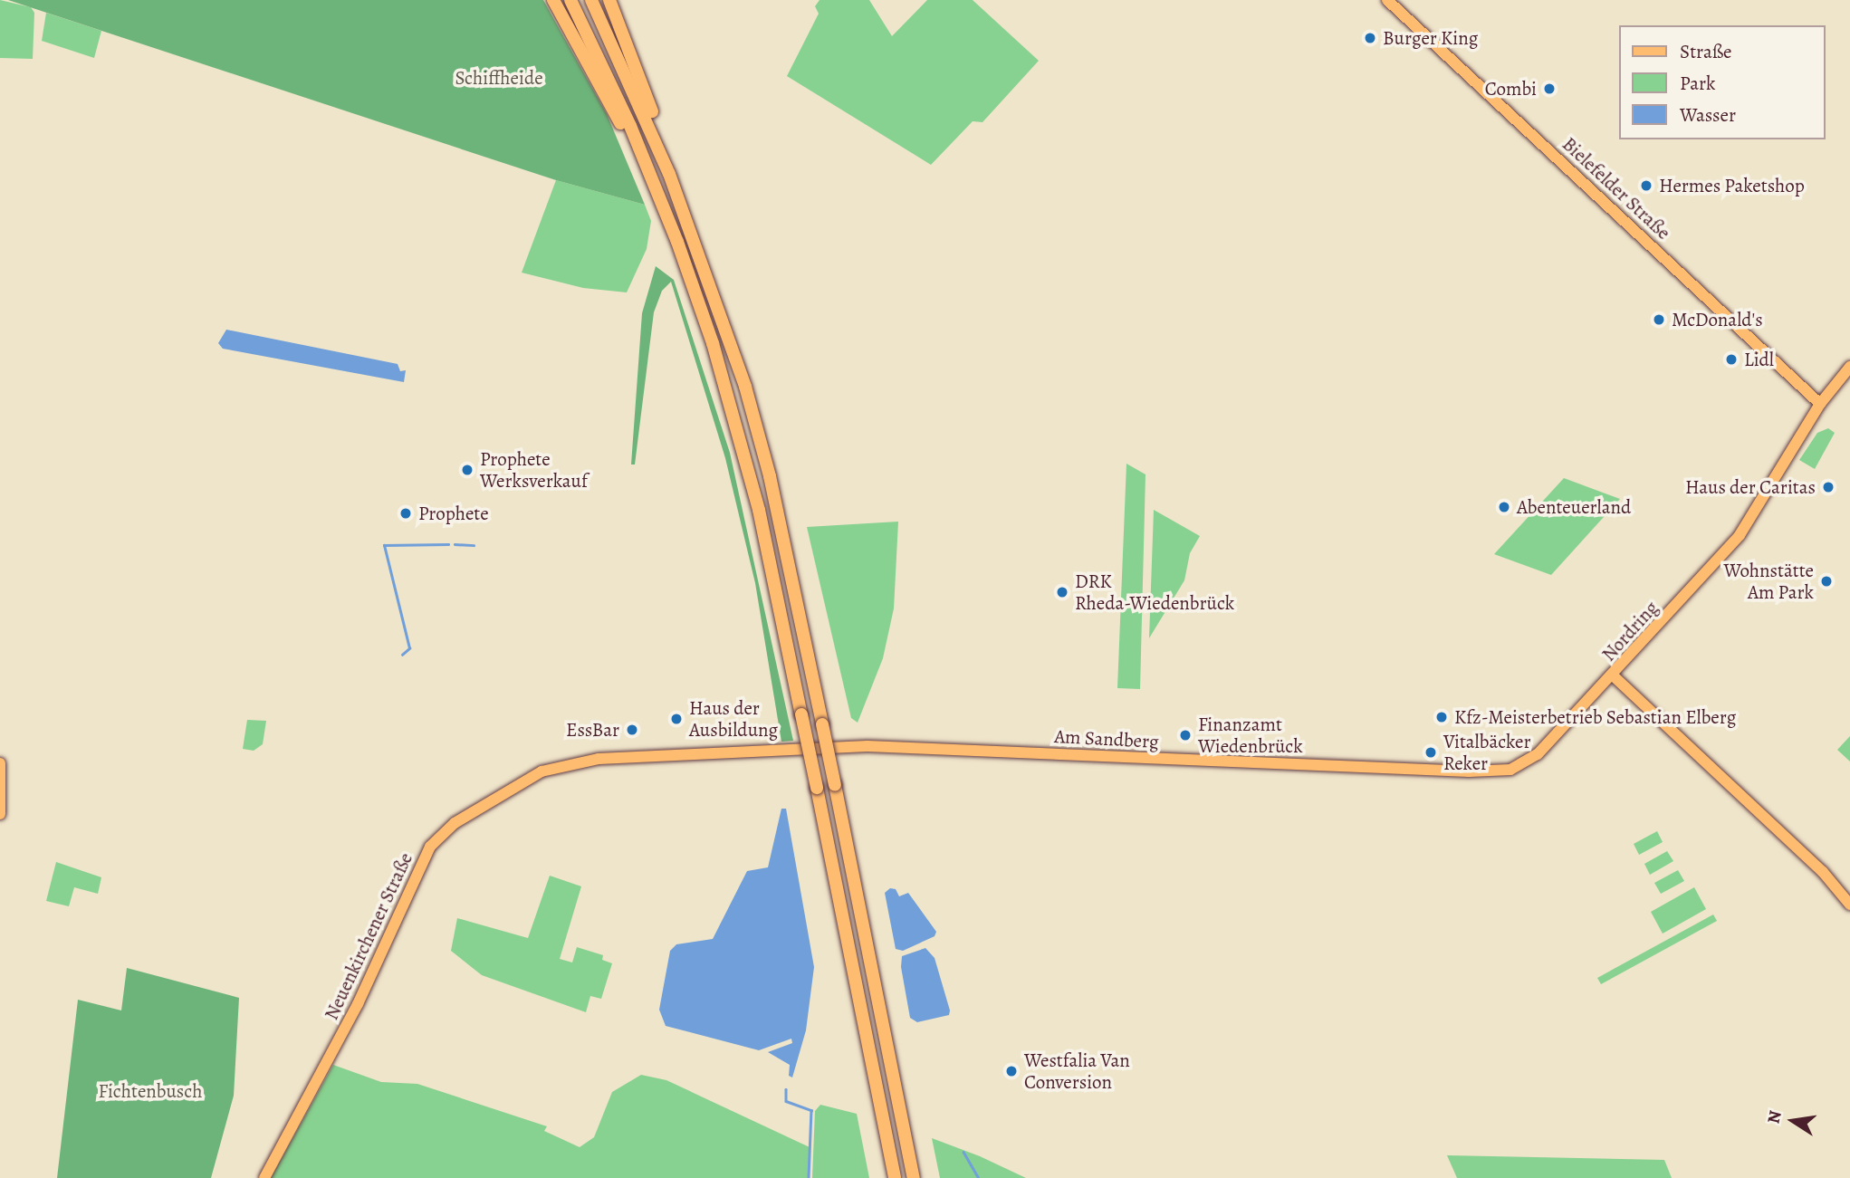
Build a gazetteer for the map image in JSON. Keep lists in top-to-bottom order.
{
  "streets": {
    "main road": [
      "Bielefelder Straße",
      "Nordring",
      "Am Sandberg",
      "Neuenkirchener Straße"
    ]
  },
  "crossings": [
    ["Bielefelder Straße", "Nordring"],
    ["Nordring", "Am Sandberg"],
    ["Am Sandberg", "Neuenkirchener Straße"]
  ],
  "parks": ["Schiffheide", "Fichtenbusch"],
  "places": [
    "Burger King",
    "Combi",
    "Hermes Paketshop",
    "McDonald's",
    "Lidl",
    "Prophete Werksverkauf",
    "Haus der Caritas",
    "Abenteuerland",
    "Prophete",
    "Wohnstätte Am Park",
    "DRK Rheda-Wiedenbrück",
    "Kfz-Meisterbetrieb Sebastian Elberg",
    "Haus der Ausbildung",
    "EssBar",
    "Finanzamt Wiedenbrück",
    "Vitalbäcker Reker",
    "Westfalia Van Conversion"
  ],
  "legend": ["Straße", "Park", "Wasser"],
  "north": "left"
}
